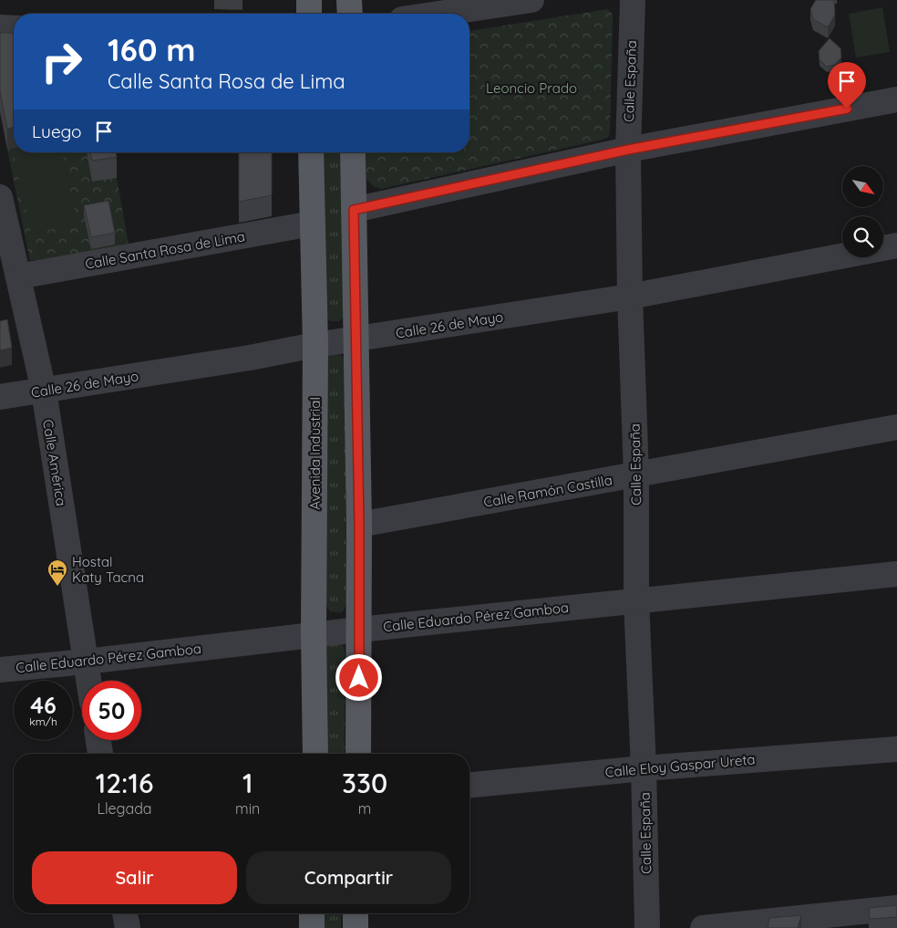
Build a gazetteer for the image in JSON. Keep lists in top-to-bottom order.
{
  "streets": {
    "main road": ["Avenida Industrial"],
    "street": [
      "Calle España",
      "Calle Santa Rosa de Lima",
      "Calle 26 de Mayo",
      "Calle América",
      "Calle Ramón Castilla",
      "Calle Eduardo Pérez Gamboa",
      "Calle Eloy Gaspar Ureta"
    ]
  },
  "crossings": [
    ["Calle España", "Calle 26 de Mayo"],
    ["Calle España", "Calle Ramón Castilla"],
    ["Calle España", "Calle Eduardo Pérez Gamboa"],
    ["Calle España", "Calle Eloy Gaspar Ureta"],
    ["Calle Santa Rosa de Lima", "Avenida Industrial"],
    ["Calle Santa Rosa de Lima", "Calle América"],
    ["Calle 26 de Mayo", "Avenida Industrial"],
    ["Calle 26 de Mayo", "Calle América"],
    ["Avenida Industrial", "Calle Eduardo Pérez Gamboa"],
    ["Calle América", "Calle Eduardo Pérez Gamboa"]
  ],
  "parks": ["Leoncio Prado"],
  "places": {
    "hotel": ["Hostal Katy Tacna"]
  },
  "north": "bottom right",
  "page": {
    "turn": ["160 m", "Calle Santa Rosa de Lima"],
    "then": "Luego",
    "speed": "46 km/h",
    "limit": "50",
    "eta": [
      "12:16",
      "Llegada",
      "1",
      "min",
      "330",
      "m"
    ],
    "buttons": ["Salir", "Compartir"]
  }
}
